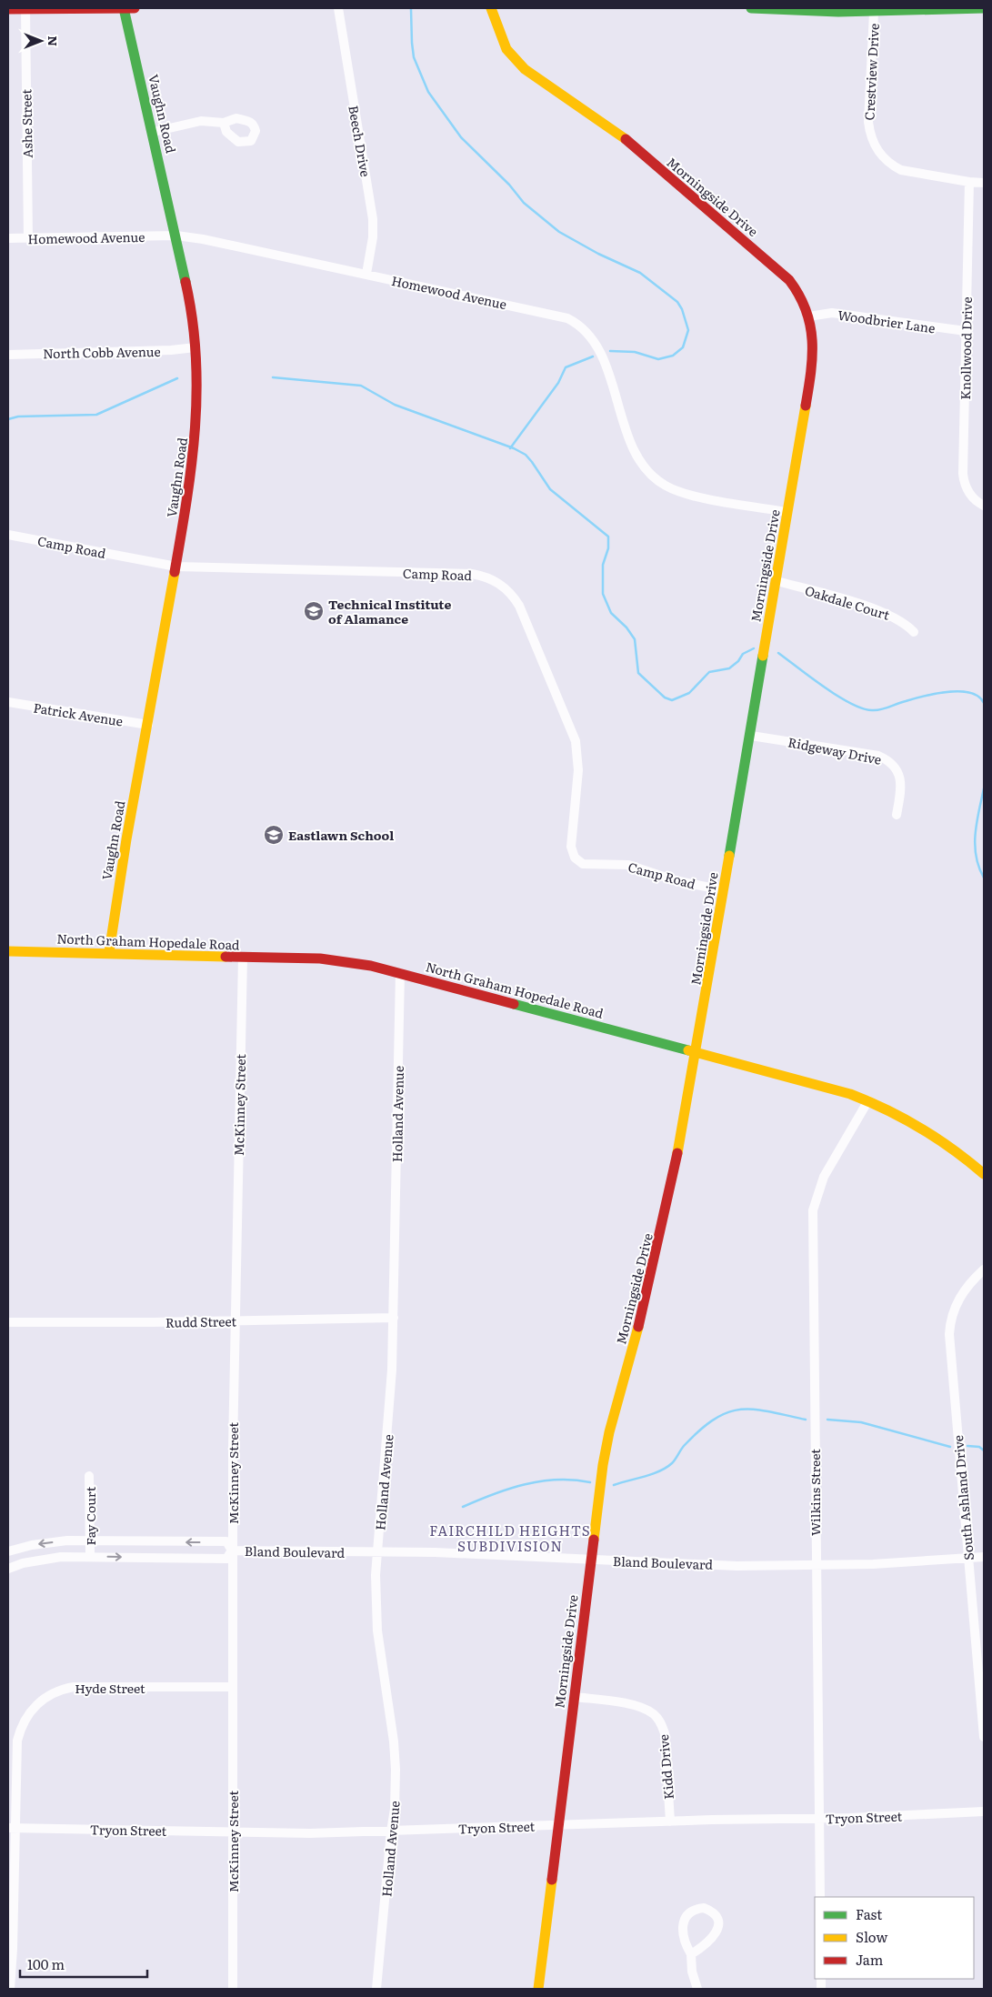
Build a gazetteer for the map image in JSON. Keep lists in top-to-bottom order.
{
  "streets": {
    "street": [
      "Crestview Drive",
      "Vaughn Road",
      "Ashe Street",
      "Beech Drive",
      "Morningside Drive",
      "Homewood Avenue",
      "Woodbrier Lane",
      "Knollwood Drive",
      "North Cobb Avenue",
      "Camp Road",
      "Oakdale Court",
      "Patrick Avenue",
      "Ridgeway Drive",
      "North Graham Hopedale Road",
      "McKinney Street",
      "Holland Avenue",
      "Rudd Street",
      "Wilkins Street",
      "South Ashland Drive",
      "Fay Court",
      "Bland Boulevard",
      "Hyde Street",
      "Kidd Drive",
      "Tryon Street"
    ]
  },
  "crossings": [
    ["Crestview Drive", "Knollwood Drive"],
    ["Vaughn Road", "Homewood Avenue"],
    ["Vaughn Road", "North Cobb Avenue"],
    ["Vaughn Road", "Camp Road"],
    ["Vaughn Road", "Patrick Avenue"],
    ["Vaughn Road", "North Graham Hopedale Road"],
    ["Ashe Street", "Homewood Avenue"],
    ["Beech Drive", "Homewood Avenue"],
    ["Morningside Drive", "Homewood Avenue"],
    ["Morningside Drive", "Woodbrier Lane"],
    ["Morningside Drive", "Camp Road"],
    ["Morningside Drive", "Oakdale Court"],
    ["Morningside Drive", "Ridgeway Drive"],
    ["Morningside Drive", "North Graham Hopedale Road"],
    ["Morningside Drive", "Bland Boulevard"],
    ["Morningside Drive", "Kidd Drive"],
    ["Morningside Drive", "Tryon Street"],
    ["Woodbrier Lane", "Knollwood Drive"],
    ["North Graham Hopedale Road", "McKinney Street"],
    ["North Graham Hopedale Road", "Holland Avenue"],
    ["North Graham Hopedale Road", "Wilkins Street"],
    ["McKinney Street", "Rudd Street"],
    ["McKinney Street", "Bland Boulevard"],
    ["McKinney Street", "Hyde Street"],
    ["McKinney Street", "Tryon Street"],
    ["Holland Avenue", "Rudd Street"],
    ["Holland Avenue", "Bland Boulevard"],
    ["Holland Avenue", "Tryon Street"],
    ["Wilkins Street", "Bland Boulevard"],
    ["Wilkins Street", "Tryon Street"],
    ["South Ashland Drive", "Bland Boulevard"],
    ["Fay Court", "Bland Boulevard"],
    ["Hyde Street", "Tryon Street"],
    ["Kidd Drive", "Tryon Street"]
  ],
  "districts": ["FAIRCHILD HEIGHTS SUBDIVISION"],
  "places": {
    "school or university": ["Technical Institute of Alamance", "Eastlawn School"]
  },
  "legend": ["Fast", "Slow", "Jam"],
  "scale_bar": "100 m",
  "north": "right"
}
